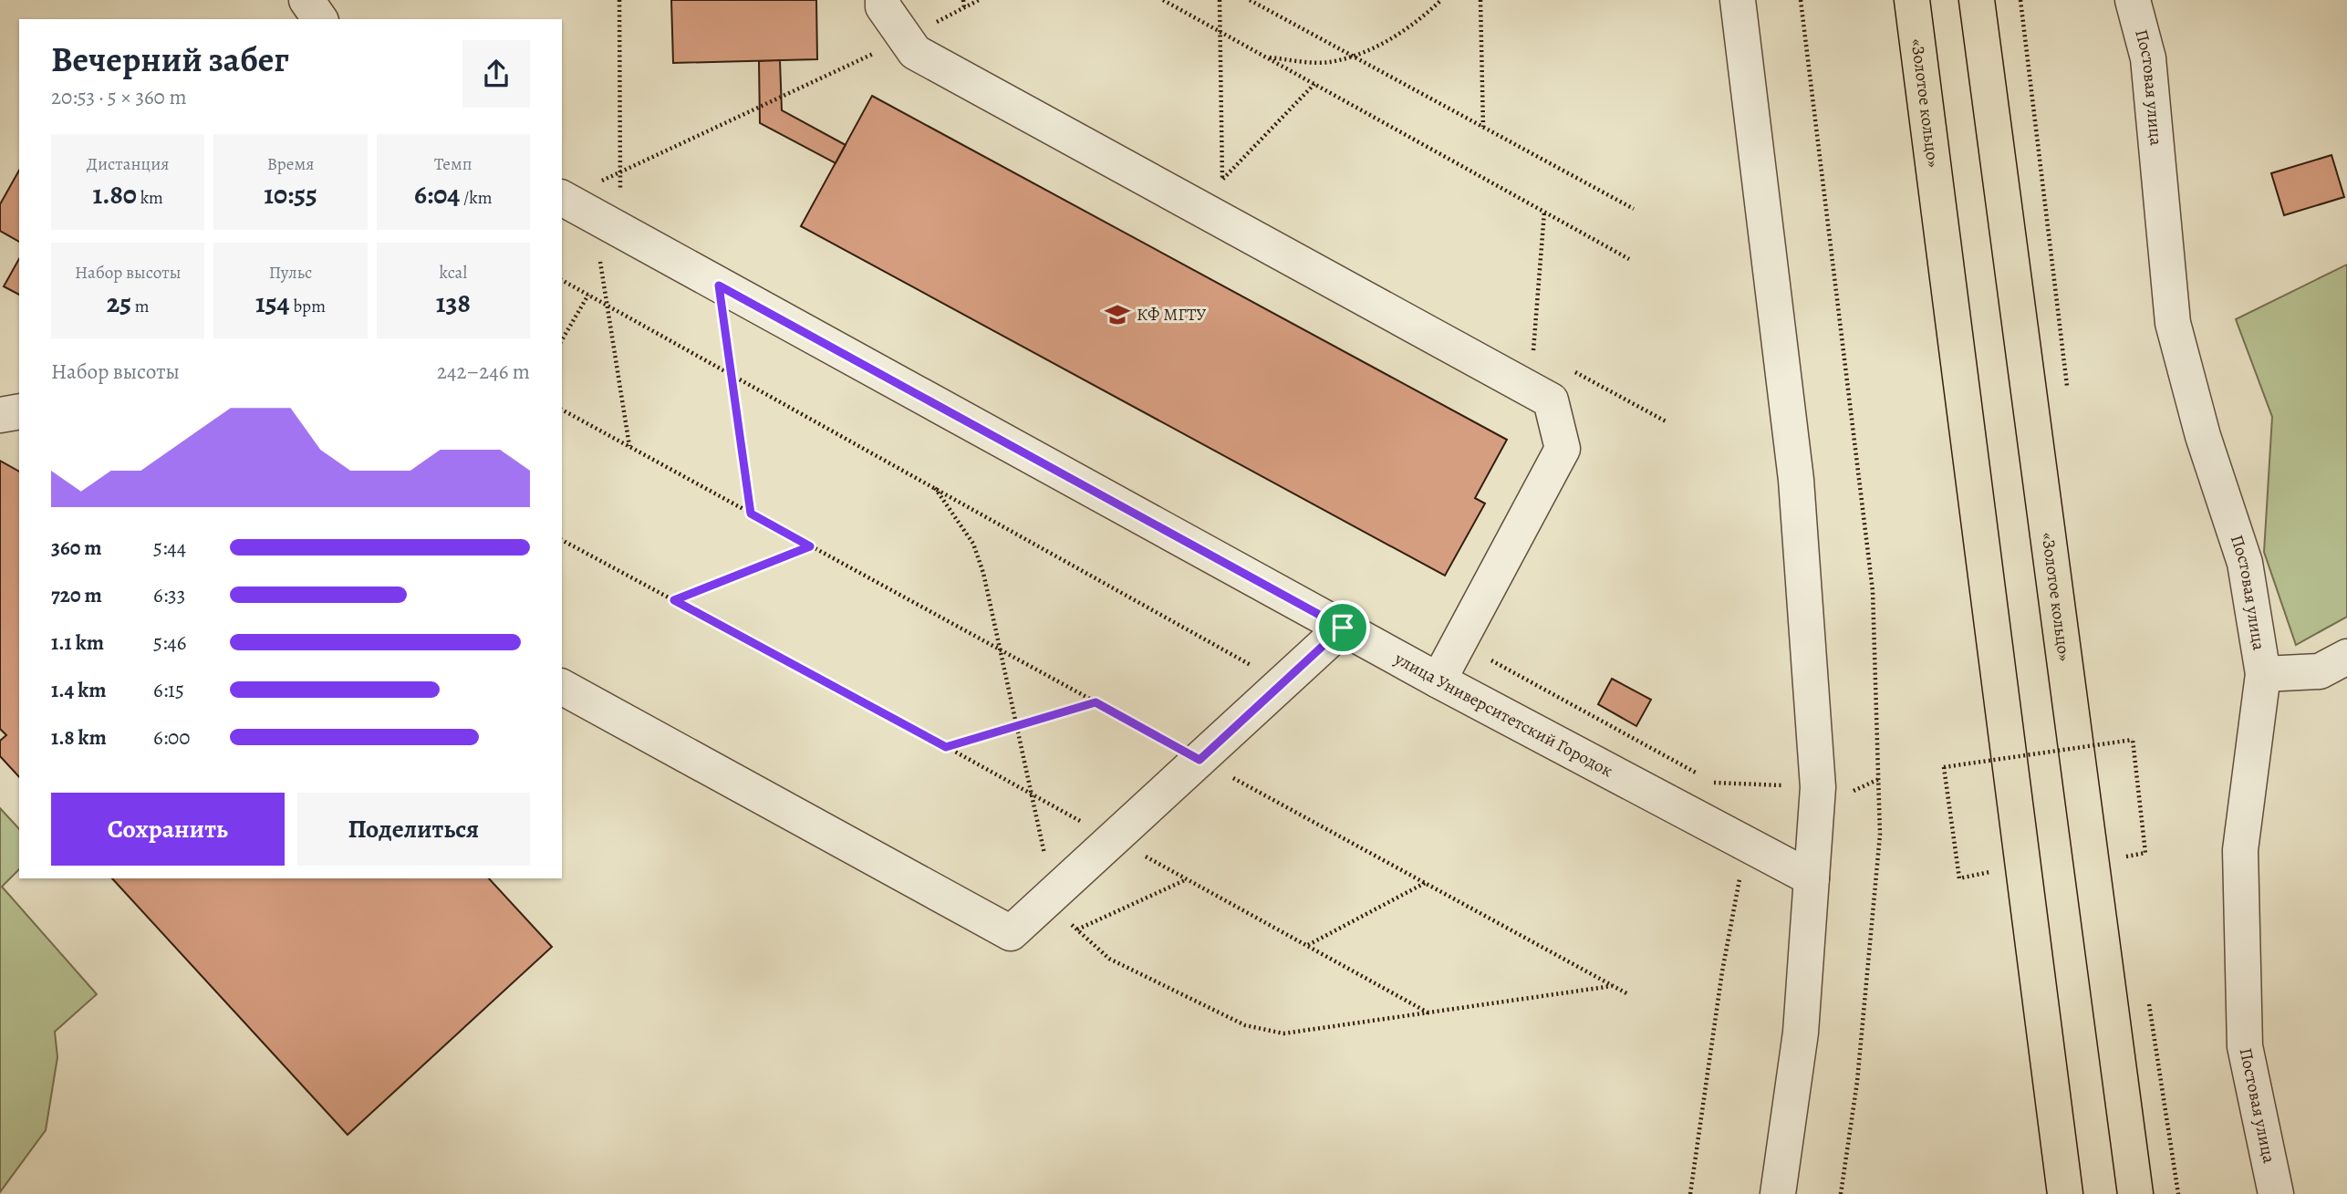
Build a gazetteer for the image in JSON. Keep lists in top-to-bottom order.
{
  "streets": {
    "highway": ["«Золотое кольцо»"],
    "street": ["Постовая улица", "улица Университетский Городок"]
  },
  "places": {
    "school or university": ["КФ МГТУ"]
  },
  "page": {
    "heading": ["Вечерний забег", "20:53 · 5 × 360 m"],
    "stats": [
      ["Дистанция", "1.80 km"],
      ["Время", "10:55"],
      ["Темп", "6:04 /km"],
      ["Набор высоты", "25 m"],
      ["Пульс", "154 bpm"],
      ["kcal", "138"]
    ],
    "chart": ["Набор высоты", "242–246 m"],
    "list": [
      {
        "name": "360 m",
        "note": "5:44"
      },
      {
        "name": "720 m",
        "note": "6:33"
      },
      {
        "name": "1.1 km",
        "note": "5:46"
      },
      {
        "name": "1.4 km",
        "note": "6:15"
      },
      {
        "name": "1.8 km",
        "note": "6:00"
      }
    ],
    "buttons": ["Сохранить", "Поделиться"]
  }
}
